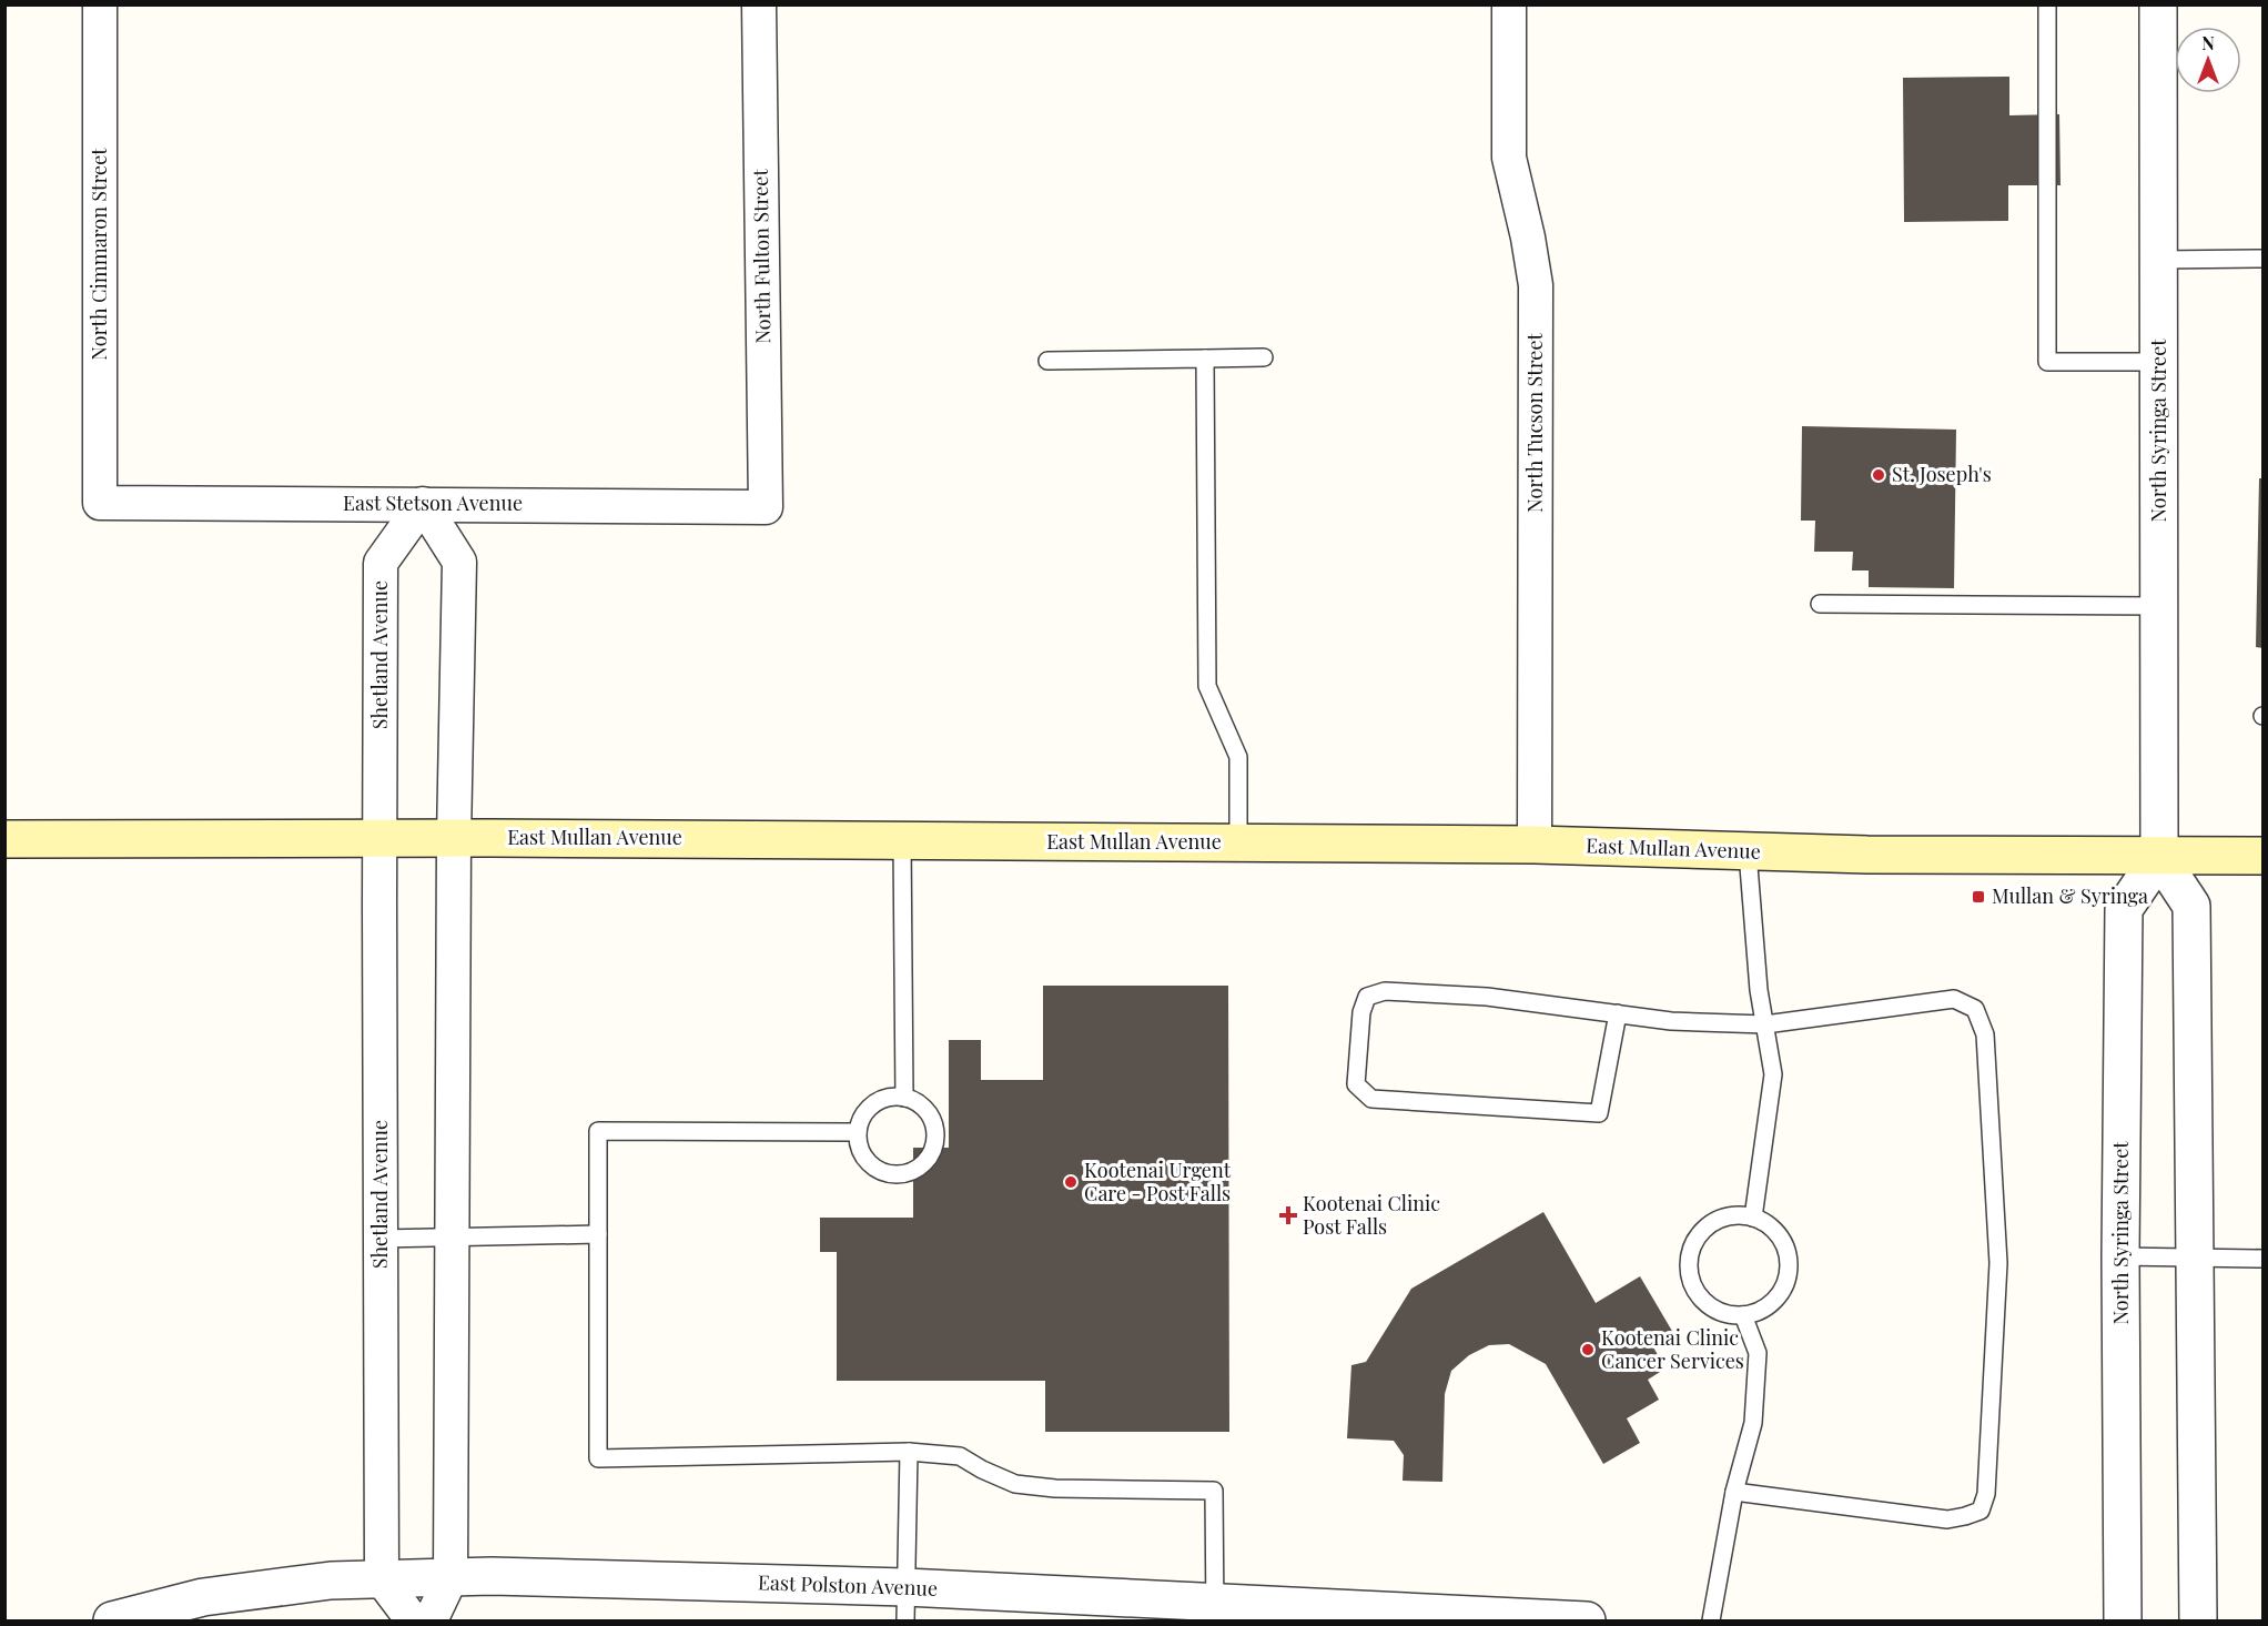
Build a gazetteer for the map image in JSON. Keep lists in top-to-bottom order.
{
  "streets": {
    "main road": ["East Mullan Avenue"],
    "street": [
      "North Cimmaron Street",
      "North Fulton Street",
      "North Tucson Street",
      "North Syringa Street",
      "East Stetson Avenue",
      "Shetland Avenue",
      "East Polston Avenue"
    ]
  },
  "crossings": [
    ["North Cimmaron Street", "East Stetson Avenue"],
    ["North Fulton Street", "East Stetson Avenue"],
    ["North Tucson Street", "East Mullan Avenue"],
    ["North Syringa Street", "East Mullan Avenue"],
    ["East Stetson Avenue", "Shetland Avenue"],
    ["Shetland Avenue", "East Mullan Avenue"],
    ["Shetland Avenue", "East Polston Avenue"]
  ],
  "places": {
    "other": ["St. Joseph's", "Kootenai Urgent Care - Post Falls", "Kootenai Clinic Cancer Services"],
    "transit": ["Mullan & Syringa"],
    "health": ["Kootenai Clinic Post Falls"]
  },
  "north": "top"
}
